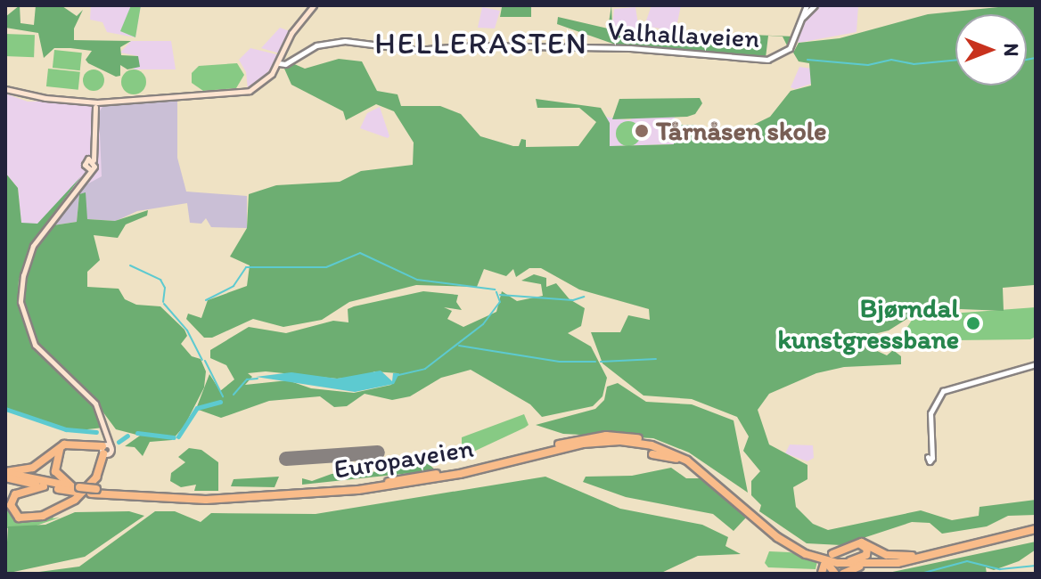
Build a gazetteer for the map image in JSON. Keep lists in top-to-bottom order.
{
  "streets": {
    "highway": ["Europaveien"],
    "street": ["Valhallaveien"]
  },
  "districts": ["HELLERASTEN"],
  "places": ["Tårnåsen skole", "Bjørndal kunstgressbane"],
  "north": "right"
}
